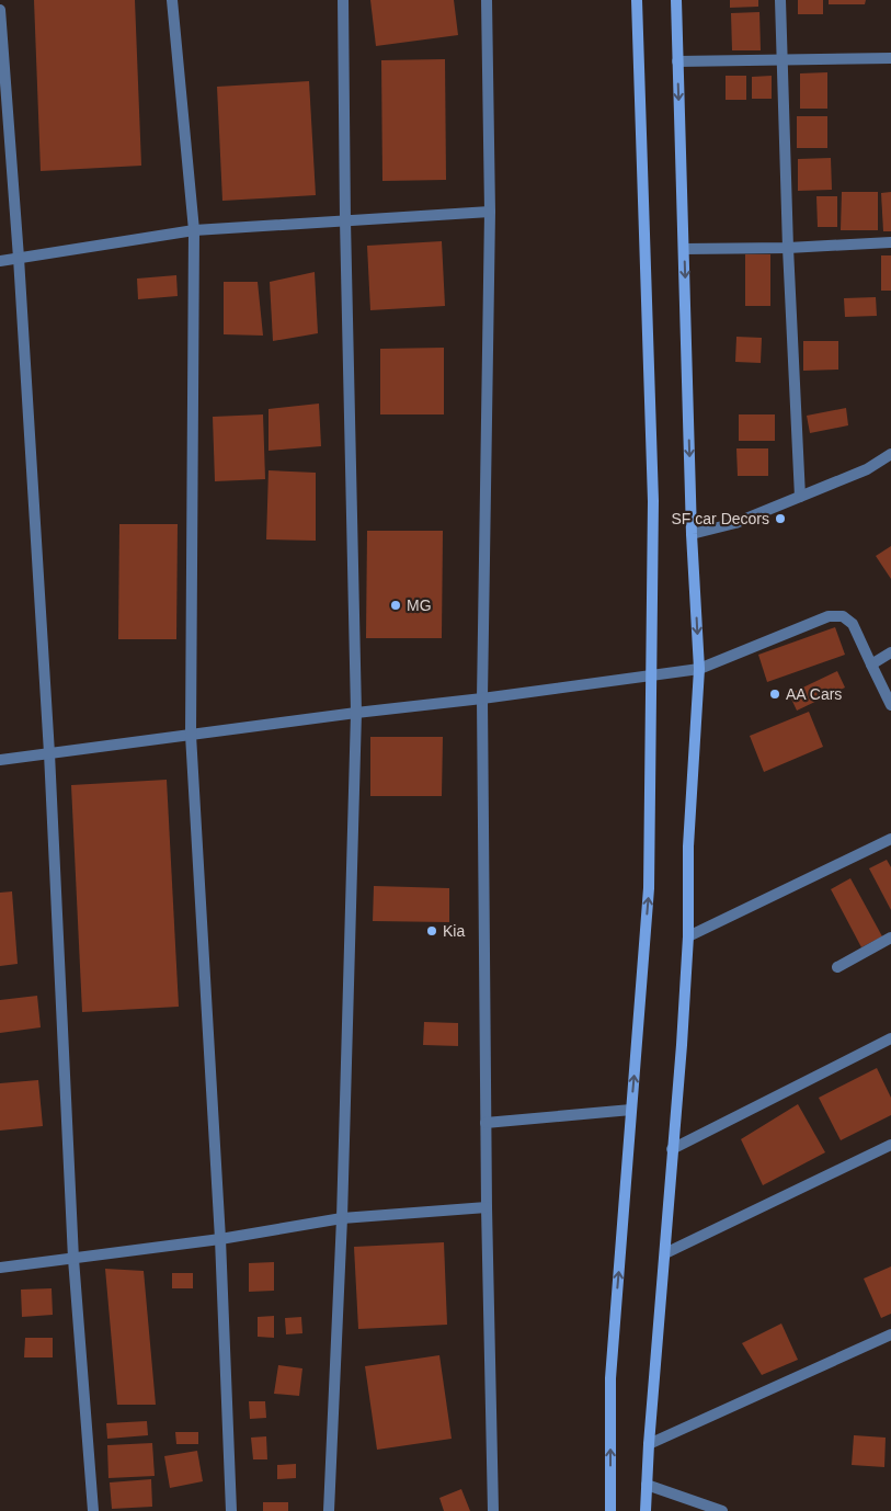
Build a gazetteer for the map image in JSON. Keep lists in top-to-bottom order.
{
  "places": [
    "SF car Decors",
    "MG",
    "AA Cars",
    "Kia"
  ]
}
